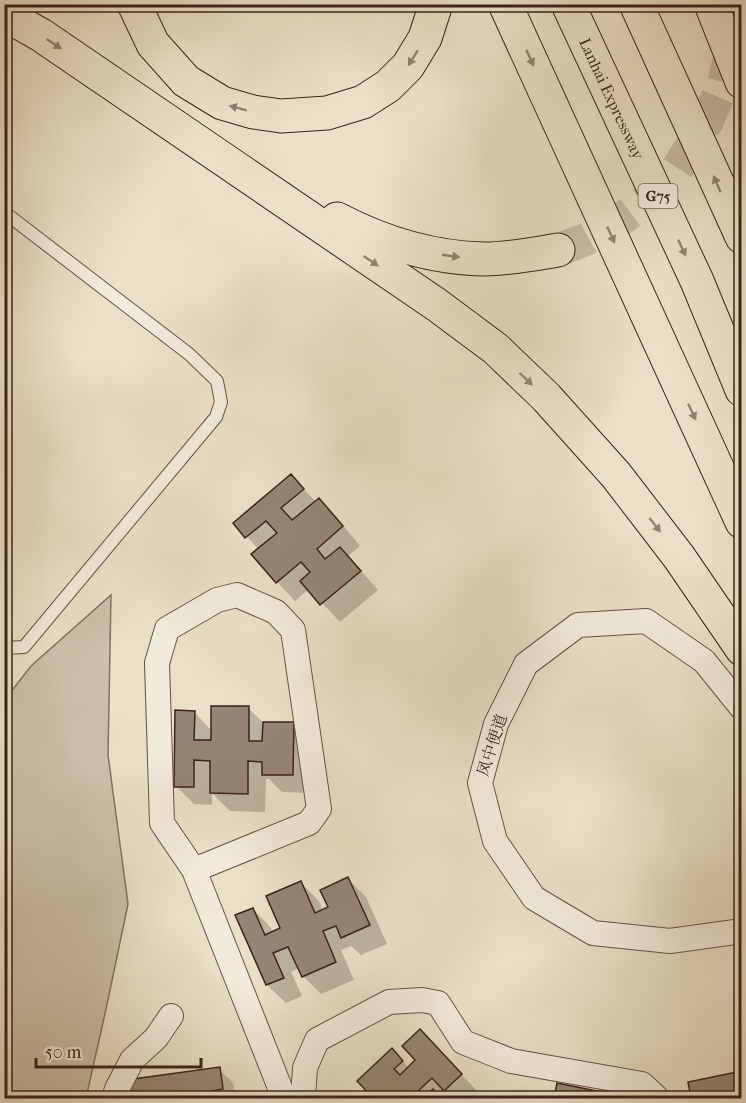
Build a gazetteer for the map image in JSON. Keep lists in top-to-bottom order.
{
  "streets": {
    "highway": ["Lanhai Expressway", "G75"],
    "street": ["凤中便道"]
  },
  "scale_bar": "50 m"
}
